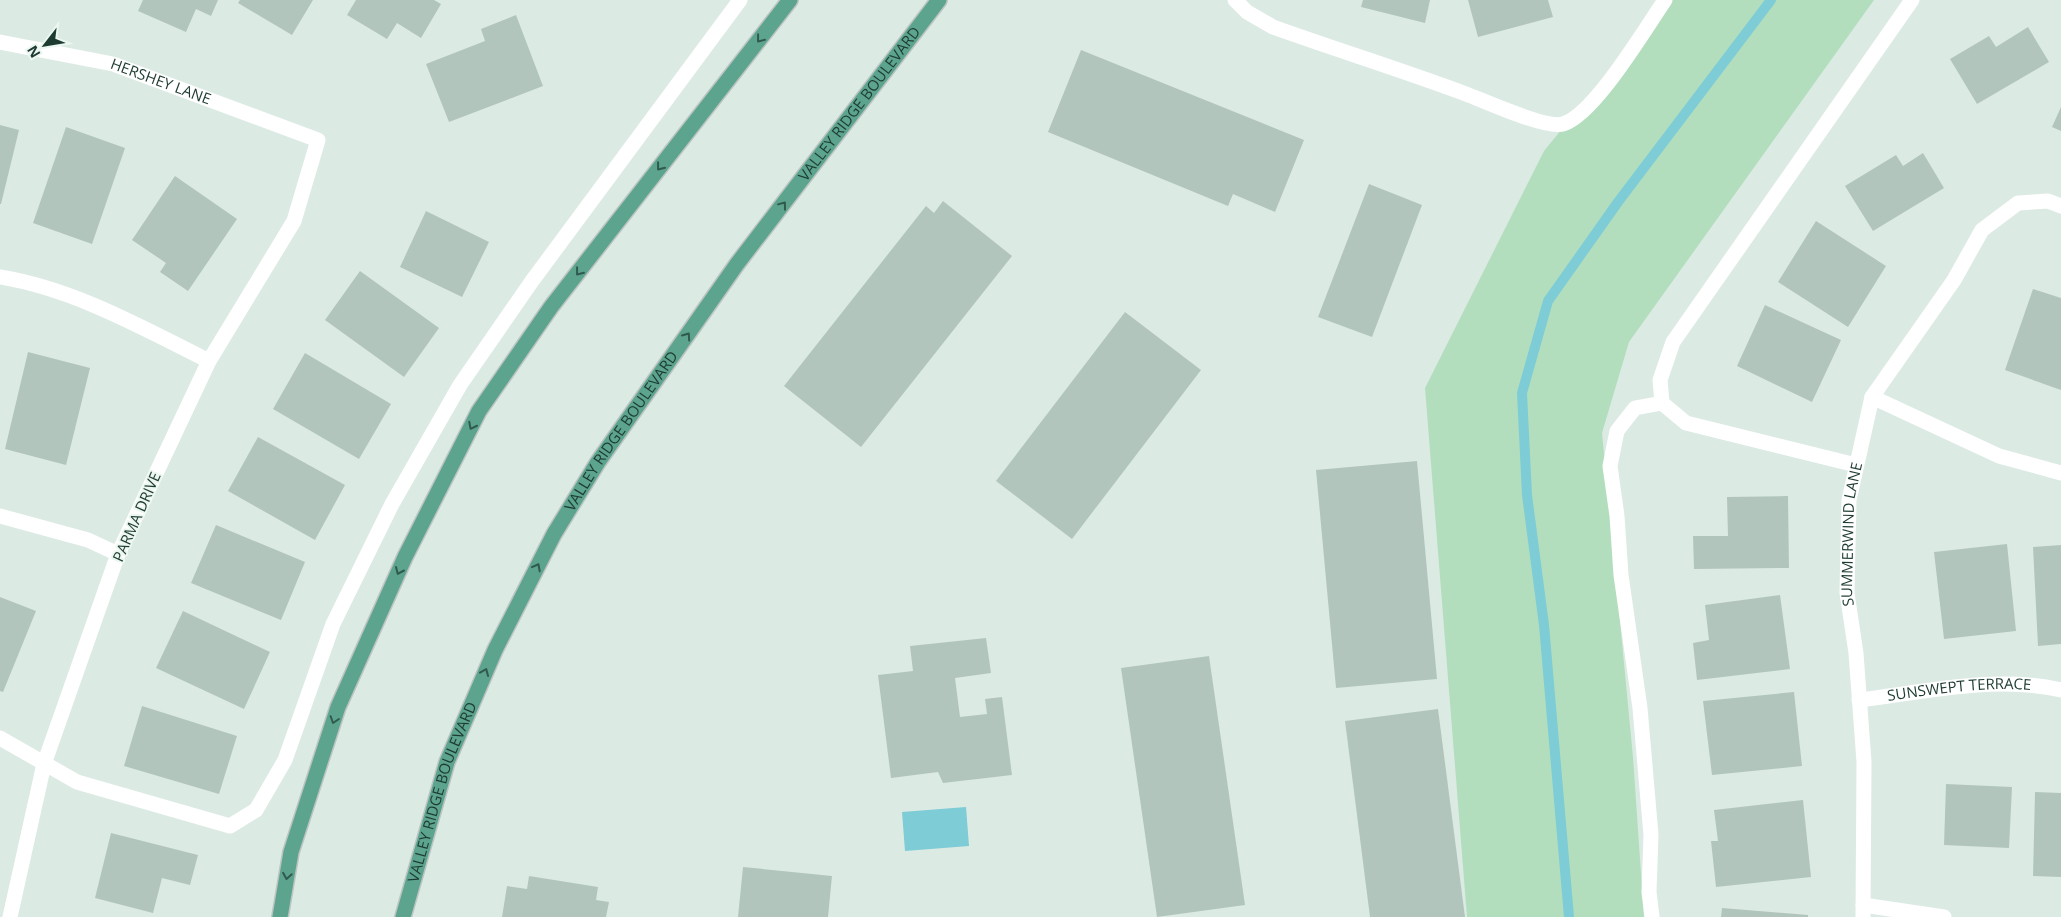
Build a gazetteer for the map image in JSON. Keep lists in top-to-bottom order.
{
  "streets": {
    "main road": ["VALLEY RIDGE BOULEVARD"],
    "street": [
      "HERSHEY LANE",
      "PARMA DRIVE",
      "SUMMERWIND LANE",
      "SUNSWEPT TERRACE"
    ]
  },
  "crossings": [
    ["HERSHEY LANE", "PARMA DRIVE"],
    ["SUMMERWIND LANE", "SUNSWEPT TERRACE"]
  ],
  "north": "bottom left"
}
